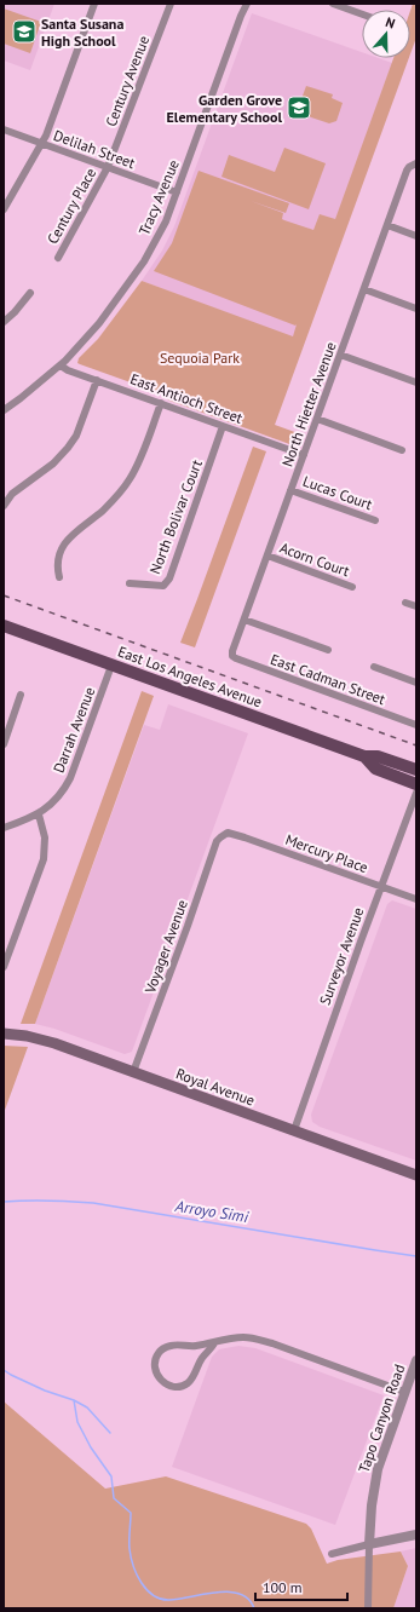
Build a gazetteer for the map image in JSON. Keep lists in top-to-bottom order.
{
  "streets": {
    "main road": ["East Los Angeles Avenue", "Royal Avenue"],
    "street": [
      "Century Avenue",
      "Delilah Street",
      "Tracy Avenue",
      "Century Place",
      "East Antioch Street",
      "North Hietter Avenue",
      "Lucas Court",
      "North Bolivar Court",
      "Acorn Court",
      "East Cadman Street",
      "Darrah Avenue",
      "Mercury Place",
      "Voyager Avenue",
      "Surveyor Avenue",
      "Tapo Canyon Road"
    ]
  },
  "crossings": [
    ["Century Avenue", "Delilah Street"],
    ["Century Avenue", "Century Place"],
    ["Delilah Street", "Tracy Avenue"],
    ["Delilah Street", "Century Place"],
    ["Tracy Avenue", "East Antioch Street"],
    ["East Antioch Street", "North Hietter Avenue"],
    ["East Antioch Street", "North Bolivar Court"],
    ["North Hietter Avenue", "Lucas Court"],
    ["North Hietter Avenue", "Acorn Court"],
    ["North Hietter Avenue", "East Cadman Street"],
    ["East Los Angeles Avenue", "Darrah Avenue"],
    ["Mercury Place", "Voyager Avenue"],
    ["Mercury Place", "Surveyor Avenue"],
    ["Voyager Avenue", "Royal Avenue"],
    ["Surveyor Avenue", "Royal Avenue"]
  ],
  "water": ["Arroyo Simi"],
  "parks": ["Sequoia Park"],
  "places": {
    "school or university": ["Santa Susana High School", "Garden Grove Elementary School"]
  },
  "scale_bar": "100 m",
  "north": "top"
}
